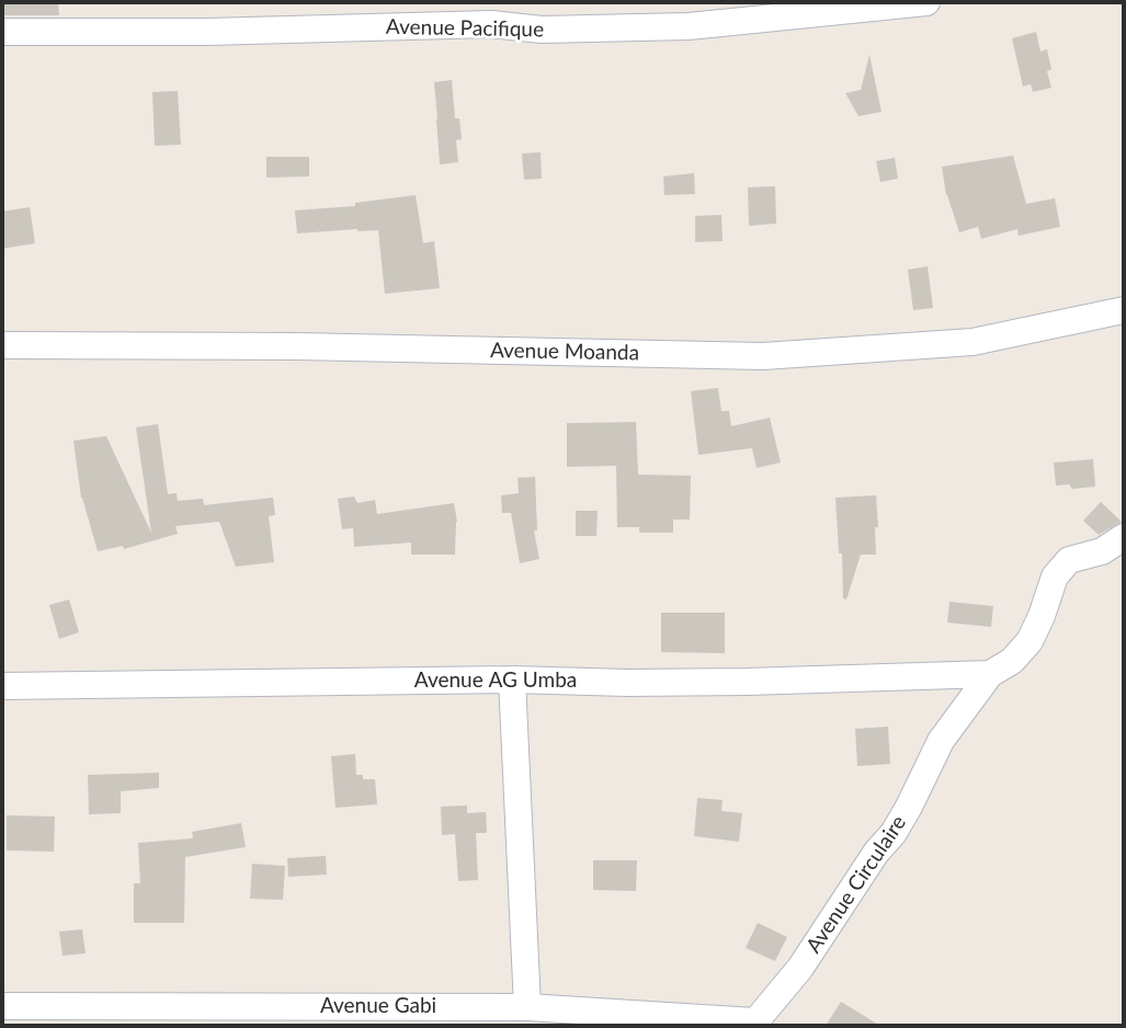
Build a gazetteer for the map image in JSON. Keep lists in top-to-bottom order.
{
  "streets": {
    "street": [
      "Avenue Pacifique",
      "Avenue Moanda",
      "Avenue AG Umba",
      "Avenue Circulaire",
      "Avenue Gabi"
    ]
  },
  "crossings": [
    ["Avenue AG Umba", "Avenue Circulaire"],
    ["Avenue Circulaire", "Avenue Gabi"]
  ]
}
